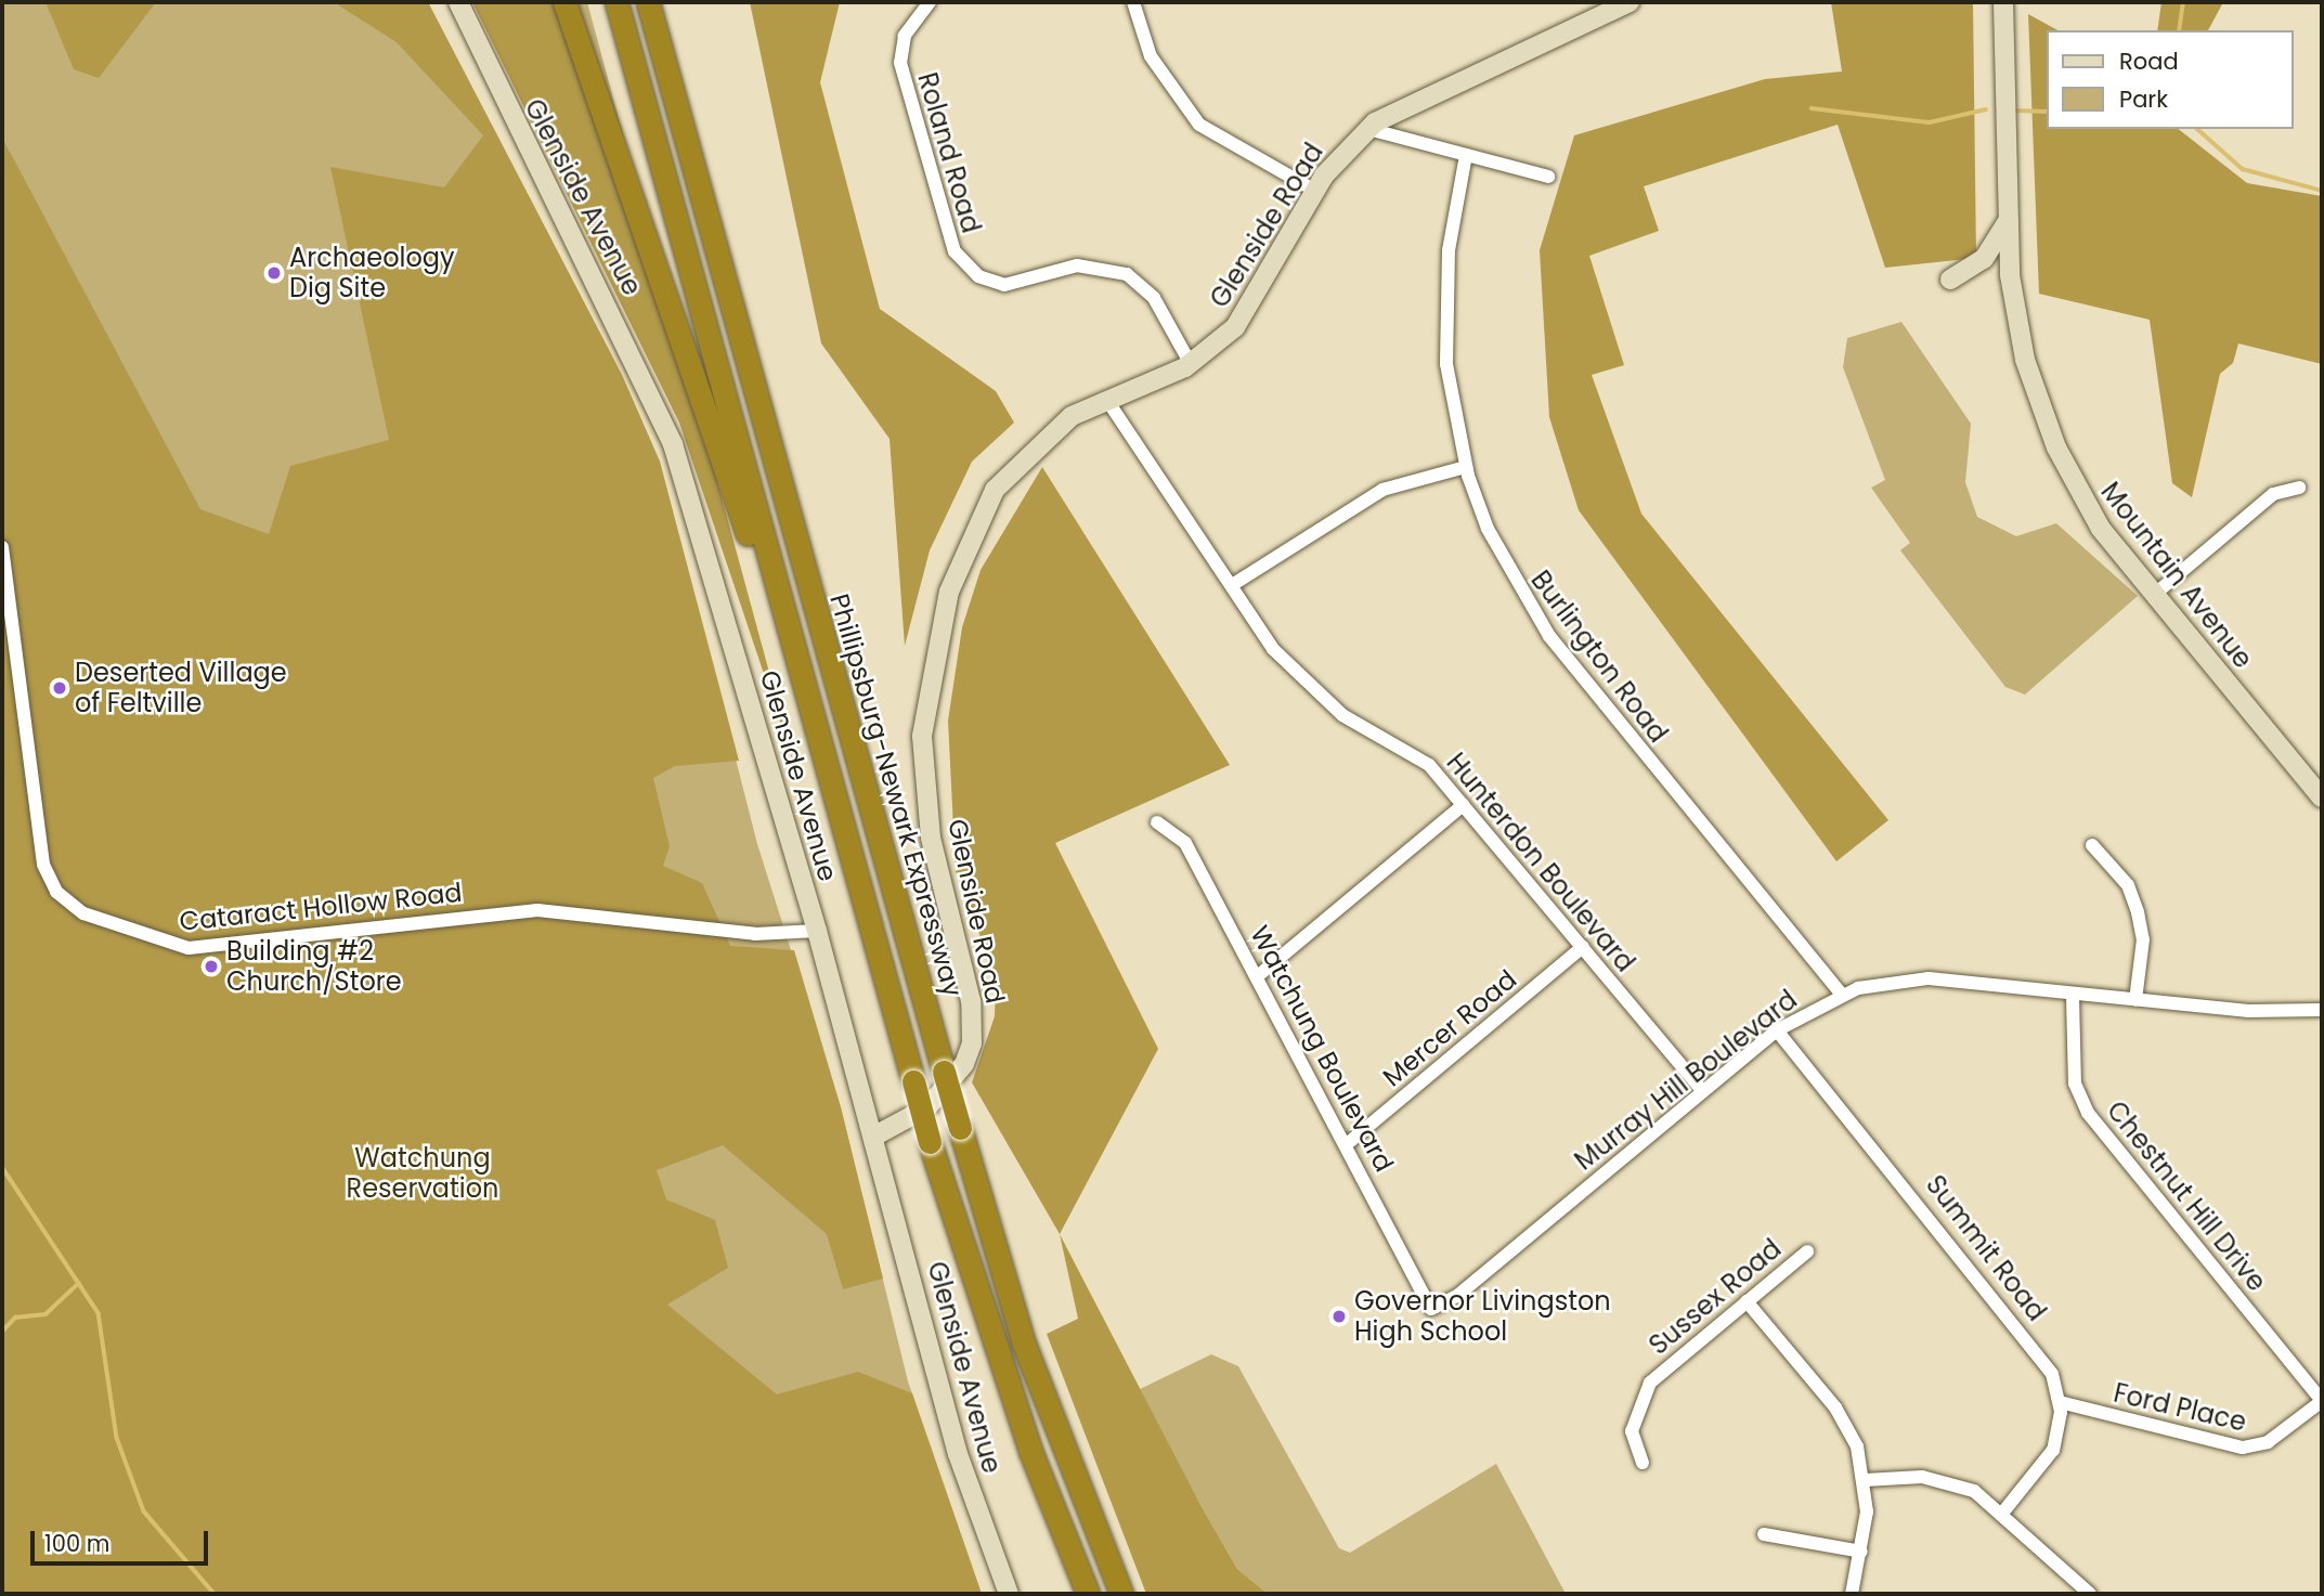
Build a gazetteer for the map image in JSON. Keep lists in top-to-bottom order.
{
  "streets": {
    "highway": ["Phillipsburg-Newark Expressway"],
    "main road": ["Glenside Avenue", "Glenside Road", "Mountain Avenue"],
    "street": [
      "Roland Road",
      "Burlington Road",
      "Hunterdon Boulevard",
      "Cataract Hollow Road",
      "Mercer Road",
      "Watchung Boulevard",
      "Murray Hill Boulevard",
      "Chestnut Hill Drive",
      "Summit Road",
      "Sussex Road",
      "Ford Place"
    ]
  },
  "crossings": [
    ["Roland Road", "Glenside Road"],
    ["Glenside Avenue", "Glenside Road"],
    ["Glenside Avenue", "Cataract Hollow Road"],
    ["Glenside Road", "Hunterdon Boulevard"],
    ["Burlington Road", "Murray Hill Boulevard"],
    ["Hunterdon Boulevard", "Mercer Road"],
    ["Hunterdon Boulevard", "Murray Hill Boulevard"],
    ["Mercer Road", "Watchung Boulevard"],
    ["Watchung Boulevard", "Murray Hill Boulevard"],
    ["Murray Hill Boulevard", "Chestnut Hill Drive"],
    ["Murray Hill Boulevard", "Summit Road"],
    ["Chestnut Hill Drive", "Ford Place"],
    ["Summit Road", "Ford Place"]
  ],
  "parks": ["Watchung Reservation"],
  "places": [
    "Archaeology Dig Site",
    "Deserted Village of Feltville",
    "Building #2 Church/Store",
    "Governor Livingston High School"
  ],
  "legend": ["Road", "Park"],
  "scale_bar": "100 m"
}
